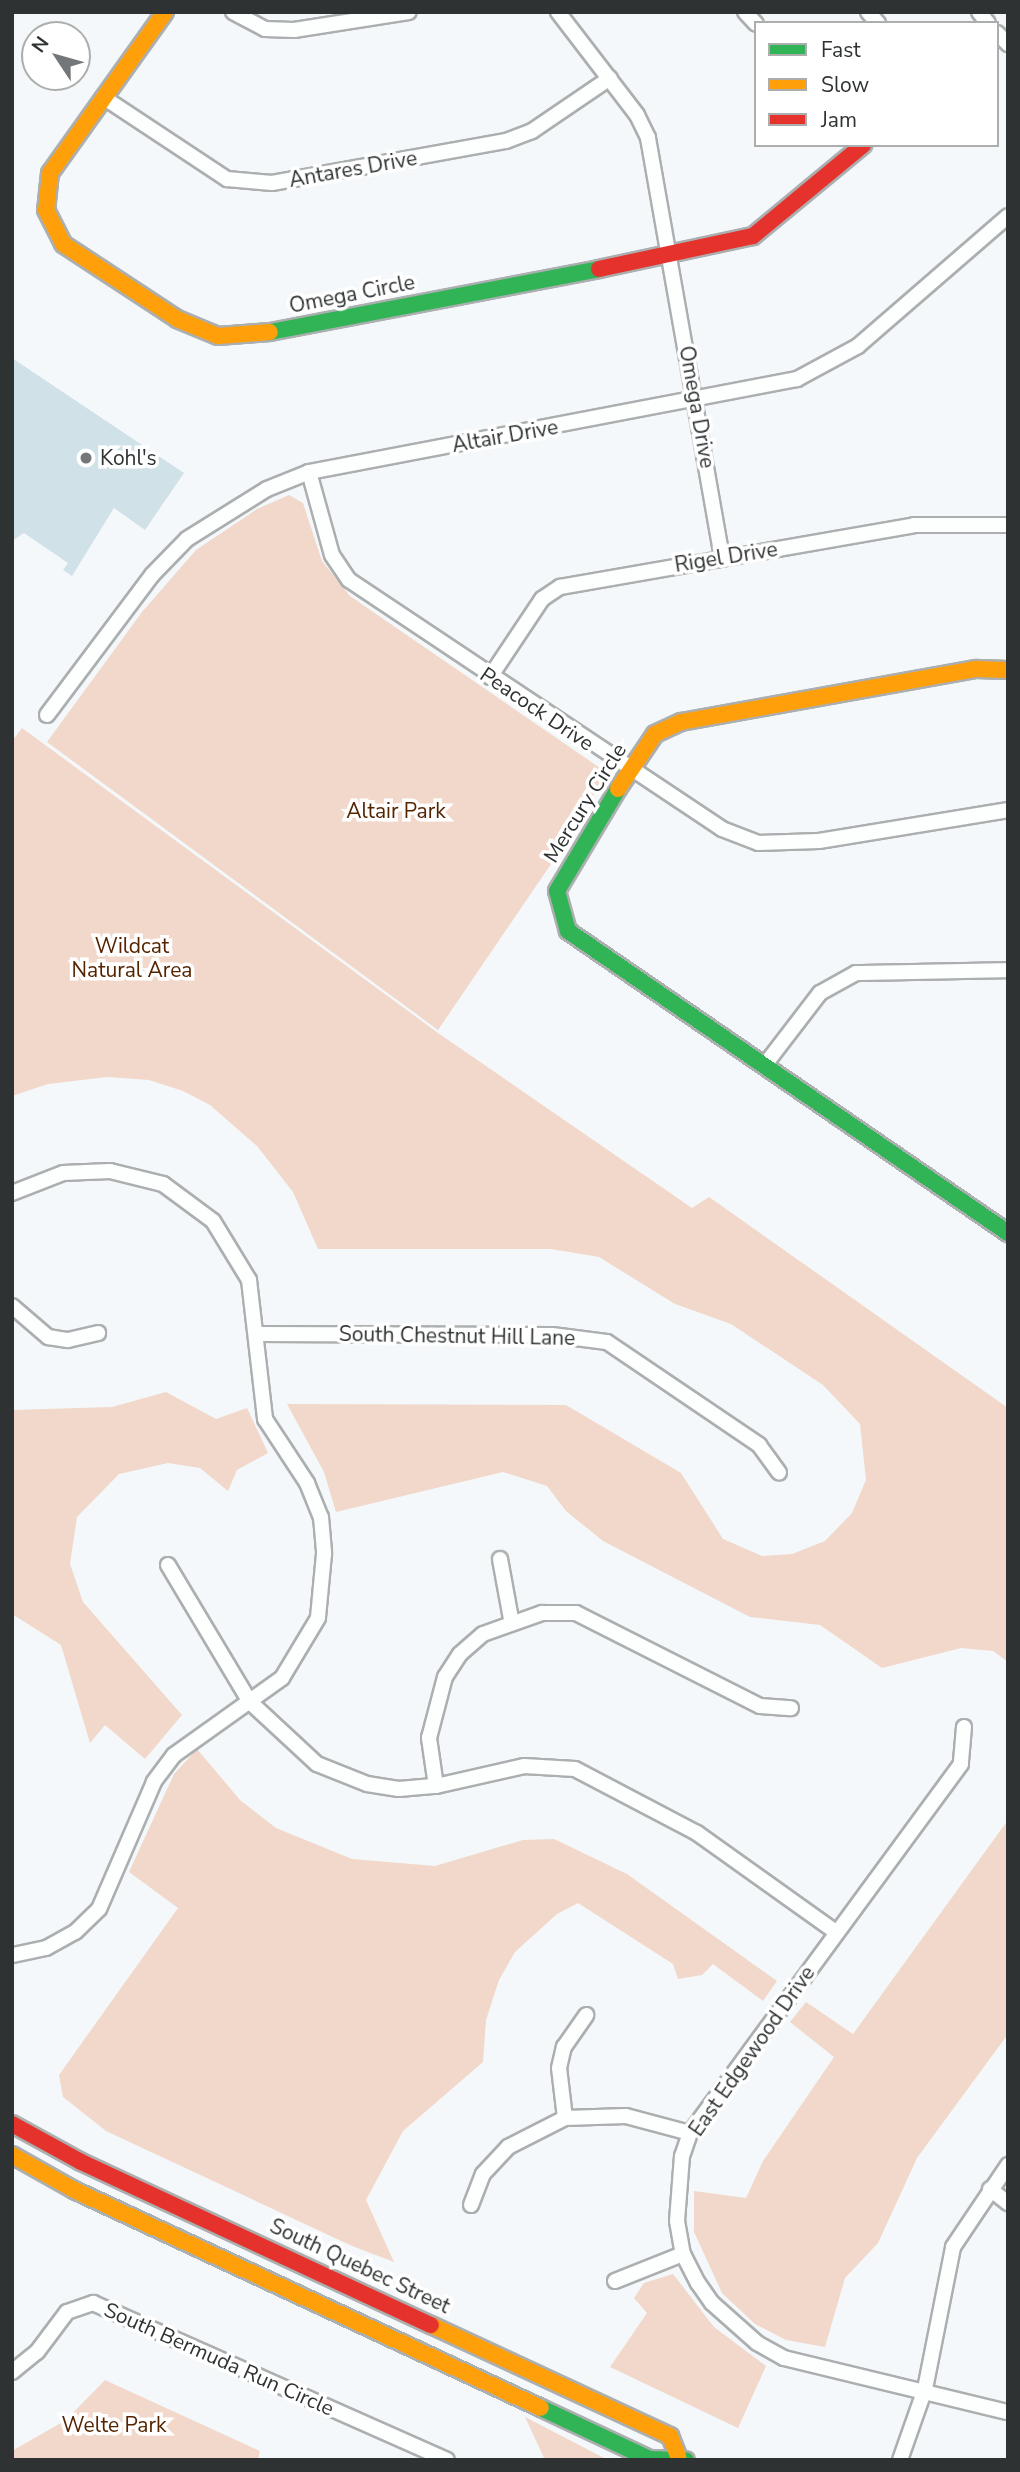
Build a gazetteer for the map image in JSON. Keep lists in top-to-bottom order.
{
  "streets": {
    "street": [
      "Antares Drive",
      "Omega Circle",
      "Omega Drive",
      "Altair Drive",
      "Rigel Drive",
      "Peacock Drive",
      "Mercury Circle",
      "South Chestnut Hill Lane",
      "East Edgewood Drive",
      "South Quebec Street",
      "South Bermuda Run Circle"
    ]
  },
  "crossings": [
    ["Antares Drive", "Omega Circle"],
    ["Omega Circle", "Omega Drive"],
    ["Omega Drive", "Altair Drive"],
    ["Omega Drive", "Rigel Drive"],
    ["Altair Drive", "Peacock Drive"],
    ["Rigel Drive", "Peacock Drive"],
    ["Peacock Drive", "Mercury Circle"]
  ],
  "parks": ["Altair Park", "Wildcat Natural Area", "Welte Park"],
  "places": ["Kohl's"],
  "legend": ["Fast", "Slow", "Jam"],
  "north": "top left"
}
